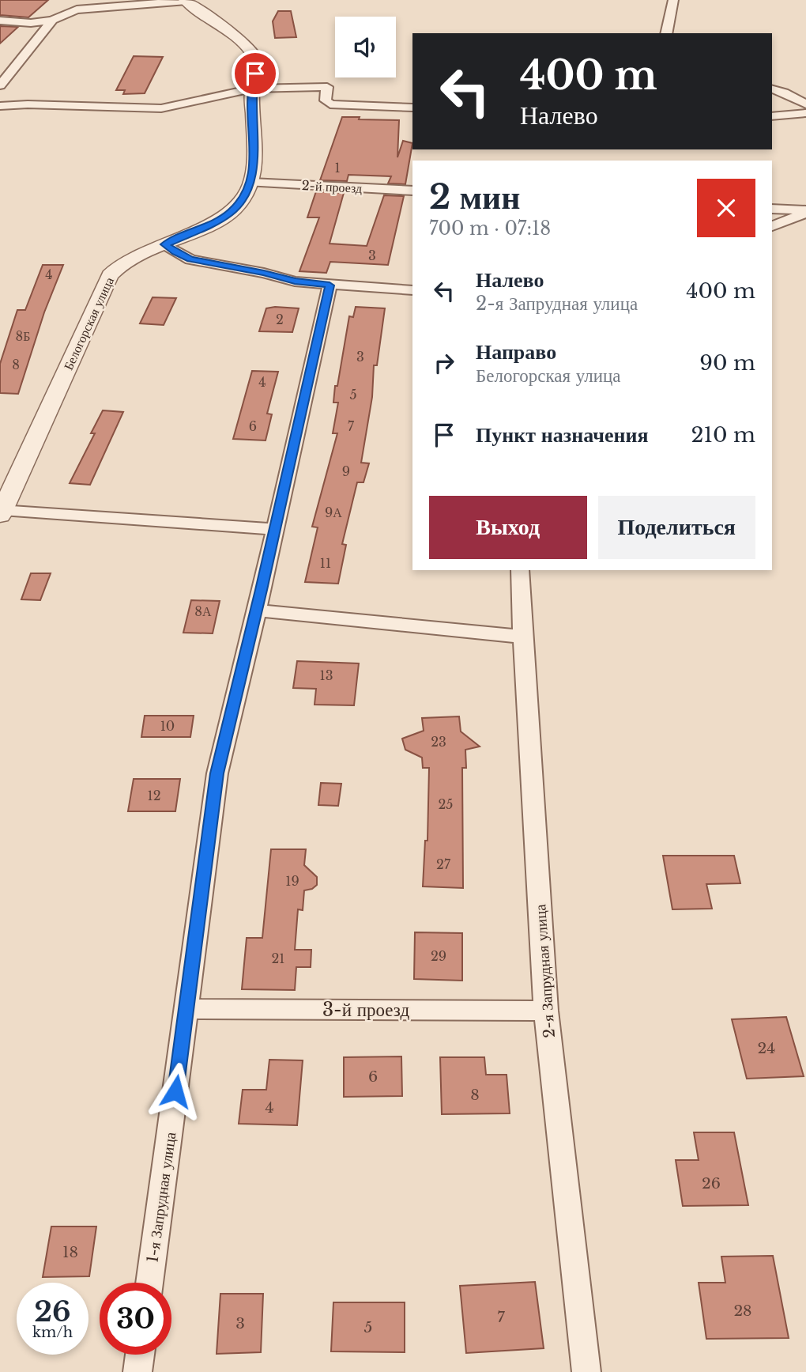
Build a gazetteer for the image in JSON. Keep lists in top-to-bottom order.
{
  "streets": {
    "street": [
      "2-й проезд",
      "Белогорская улица",
      "2-я Запрудная улица",
      "3-й проезд",
      "1-я Запрудная улица"
    ]
  },
  "crossings": [
    ["2-й проезд", "Белогорская улица"],
    ["2-я Запрудная улица", "3-й проезд"],
    ["3-й проезд", "1-я Запрудная улица"]
  ],
  "house_numbers": [
    "1",
    "3",
    "4",
    "2",
    "8Б",
    "3",
    "8",
    "4",
    "5",
    "6",
    "7",
    "9",
    "9А",
    "11",
    "8А",
    "13",
    "10",
    "23",
    "12",
    "25",
    "27",
    "19",
    "29",
    "21",
    "24",
    "6",
    "8",
    "4",
    "26",
    "18",
    "28",
    "7",
    "3",
    "5"
  ],
  "page": {
    "turn": ["400 m", "Налево"],
    "heading": ["2 мин", "700 m · 07:18"],
    "list": [
      {
        "name": "Налево",
        "note": "2-я Запрудная улица",
        "value": "400 m"
      },
      {
        "name": "Направо",
        "note": "Белогорская улица",
        "value": "90 m"
      },
      {
        "name": "Пункт назначения",
        "value": "210 m"
      }
    ],
    "buttons": ["Выход", "Поделиться"],
    "speed": "26 km/h",
    "limit": "30"
  }
}
